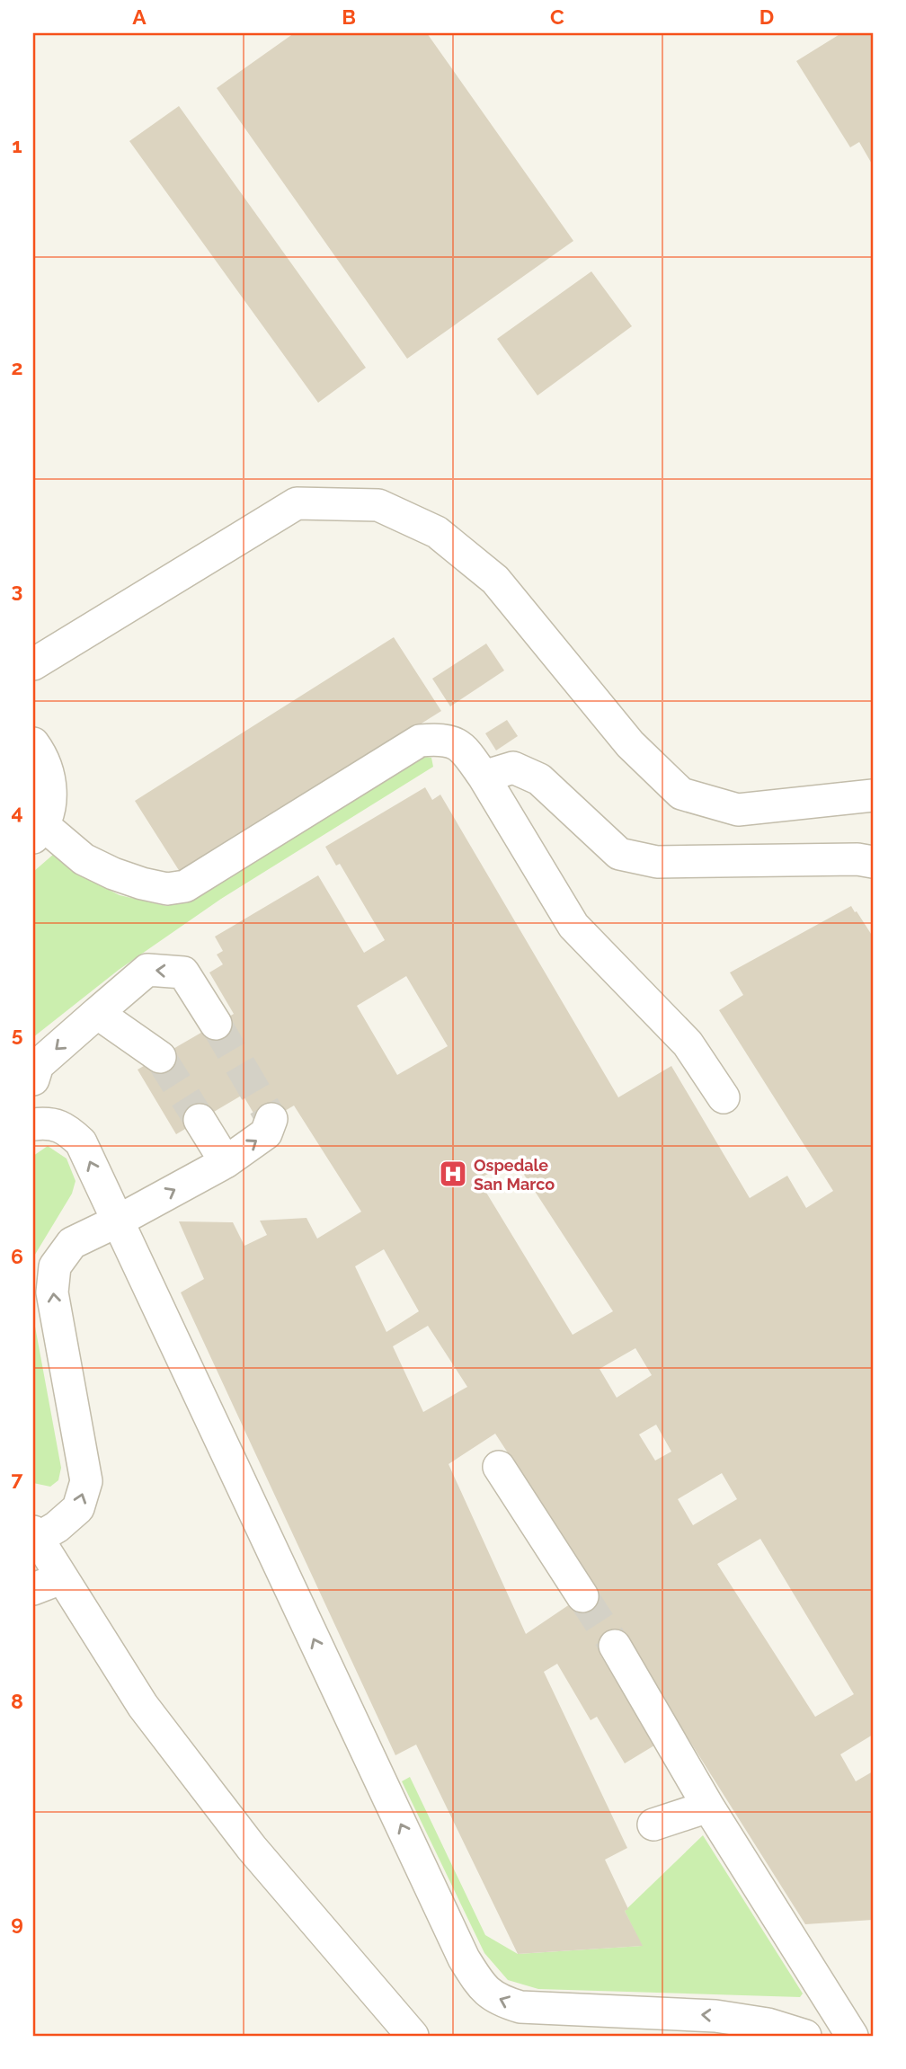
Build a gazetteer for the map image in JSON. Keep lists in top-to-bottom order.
{
  "places": {
    "hospital": ["Ospedale San Marco"]
  },
  "grid": {
    "columns": [
      "A",
      "B",
      "C",
      "D"
    ],
    "rows": [
      "1",
      "2",
      "3",
      "4",
      "5",
      "6",
      "7",
      "8",
      "9"
    ]
  }
}
